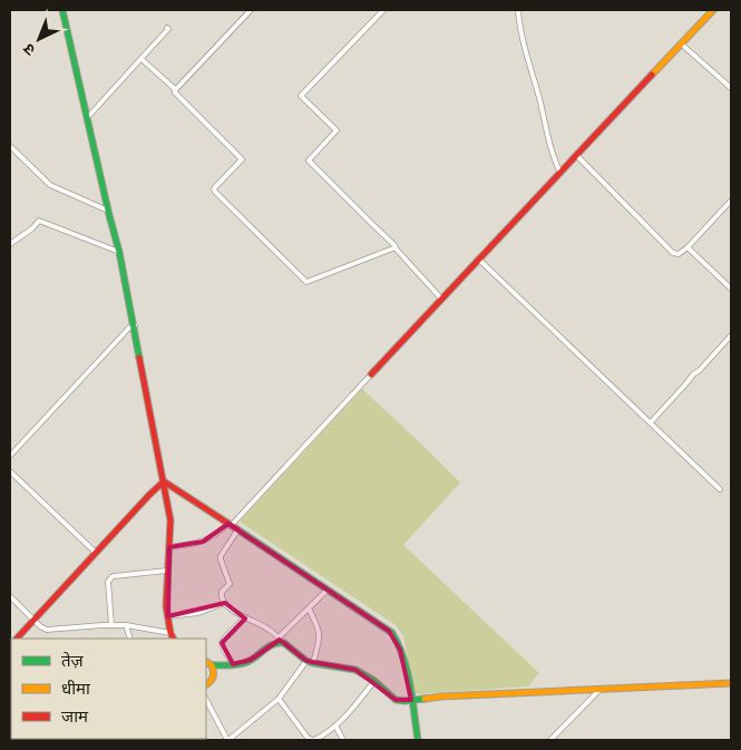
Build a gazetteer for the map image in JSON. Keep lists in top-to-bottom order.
{
  "legend": ["तेज़", "धीमा", "जाम"],
  "north": "bottom left"
}
